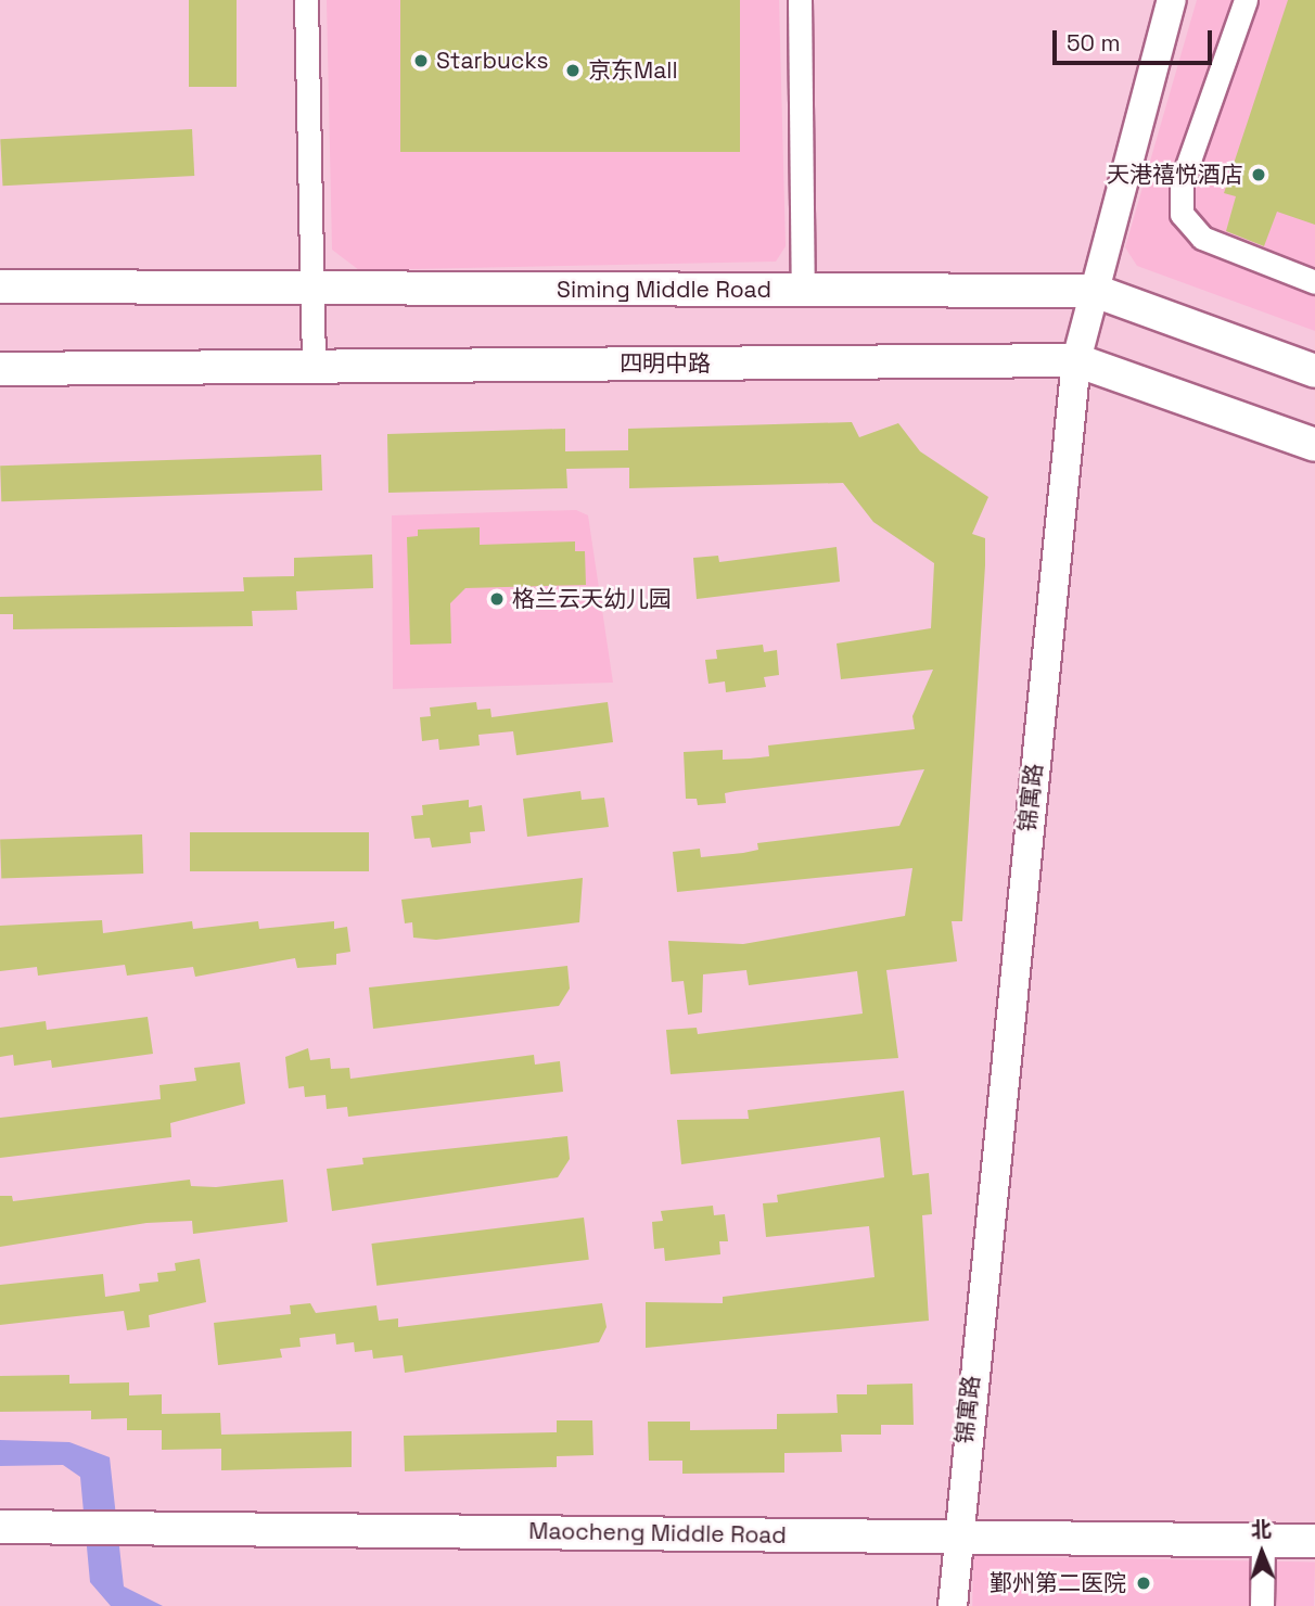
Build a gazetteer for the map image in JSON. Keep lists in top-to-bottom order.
{
  "streets": {
    "main road": ["Siming Middle Road", "四明中路", "Maocheng Middle Road"],
    "street": ["锦寓路"]
  },
  "crossings": [
    ["Siming Middle Road", "锦寓路"],
    ["四明中路", "锦寓路"],
    ["锦寓路", "Maocheng Middle Road"]
  ],
  "places": [
    "Starbucks",
    "京东Mall",
    "天港禧悦酒店",
    "格兰云天幼儿园",
    "鄞州第二医院"
  ],
  "scale_bar": "50 m",
  "north": "top"
}
